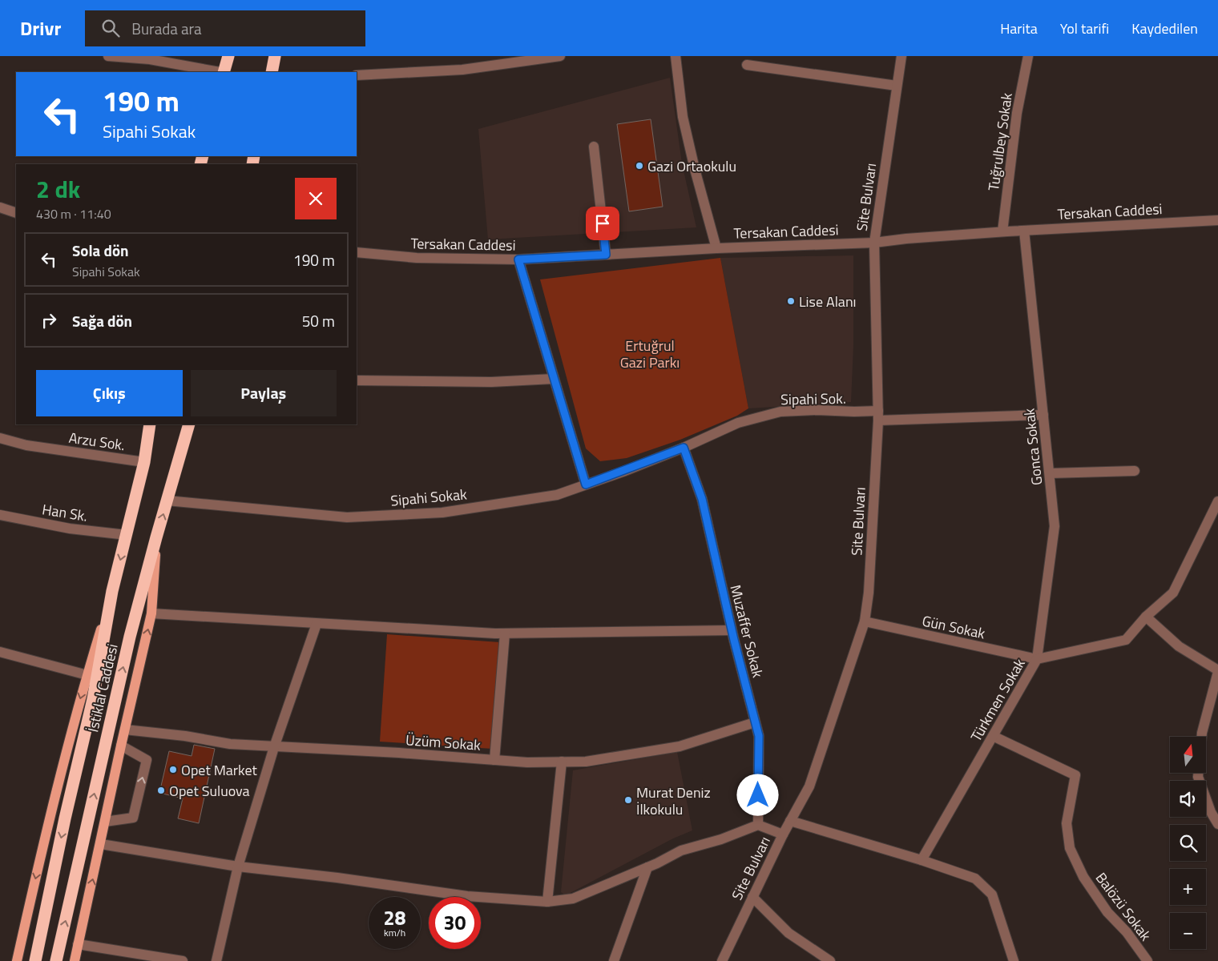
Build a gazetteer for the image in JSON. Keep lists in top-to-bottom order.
{
  "streets": {
    "highway": ["İstiklal Caddesi"],
    "street": [
      "Tuğrulbey Sokak",
      "Site Bulvarı",
      "Tersakan Caddesi",
      "Sipahi Sok.",
      "Arzu Sok.",
      "Gonca Sokak",
      "Sipahi Sokak",
      "Han Sk.",
      "Gün Sokak",
      "Muzaffer Sokak",
      "Türkmen Sokak",
      "Üzüm Sokak",
      "Balözü Sokak"
    ]
  },
  "crossings": [
    ["Tuğrulbey Sokak", "Tersakan Caddesi"],
    ["Site Bulvarı", "Tersakan Caddesi"],
    ["Site Bulvarı", "Sipahi Sok."],
    ["Site Bulvarı", "Gün Sokak"],
    ["Tersakan Caddesi", "Gonca Sokak"],
    ["Sipahi Sok.", "Gonca Sokak"],
    ["Sipahi Sok.", "Sipahi Sokak"],
    ["Sipahi Sok.", "Muzaffer Sokak"],
    ["Arzu Sok.", "İstiklal Caddesi"],
    ["Gonca Sokak", "Gün Sokak"],
    ["Gonca Sokak", "Türkmen Sokak"],
    ["Sipahi Sokak", "Muzaffer Sokak"],
    ["Sipahi Sokak", "İstiklal Caddesi"],
    ["Han Sk.", "İstiklal Caddesi"],
    ["Gün Sokak", "Türkmen Sokak"],
    ["Muzaffer Sokak", "Üzüm Sokak"],
    ["Türkmen Sokak", "Balözü Sokak"]
  ],
  "parks": ["Ertuğrul Gazi Parkı"],
  "places": [
    "Gazi Ortaokulu",
    "Lise Alanı",
    "Opet Market",
    "Opet Suluova",
    "Murat Deniz İlkokulu"
  ],
  "north": "top",
  "page": {
    "header": "Drivr",
    "search": "Burada ara",
    "nav": ["Harita", "Yol tarifi", "Kaydedilen"],
    "turn": ["190 m", "Sipahi Sokak"],
    "heading": ["2 dk", "430 m · 11:40"],
    "list": [
      {
        "name": "Sola dön",
        "note": "Sipahi Sokak",
        "value": "190 m"
      },
      {
        "name": "Sağa dön",
        "value": "50 m"
      }
    ],
    "buttons": ["Çıkış", "Paylaş"],
    "map_buttons": ["+", "−"],
    "speed": "28 km/h",
    "limit": "30"
  }
}
